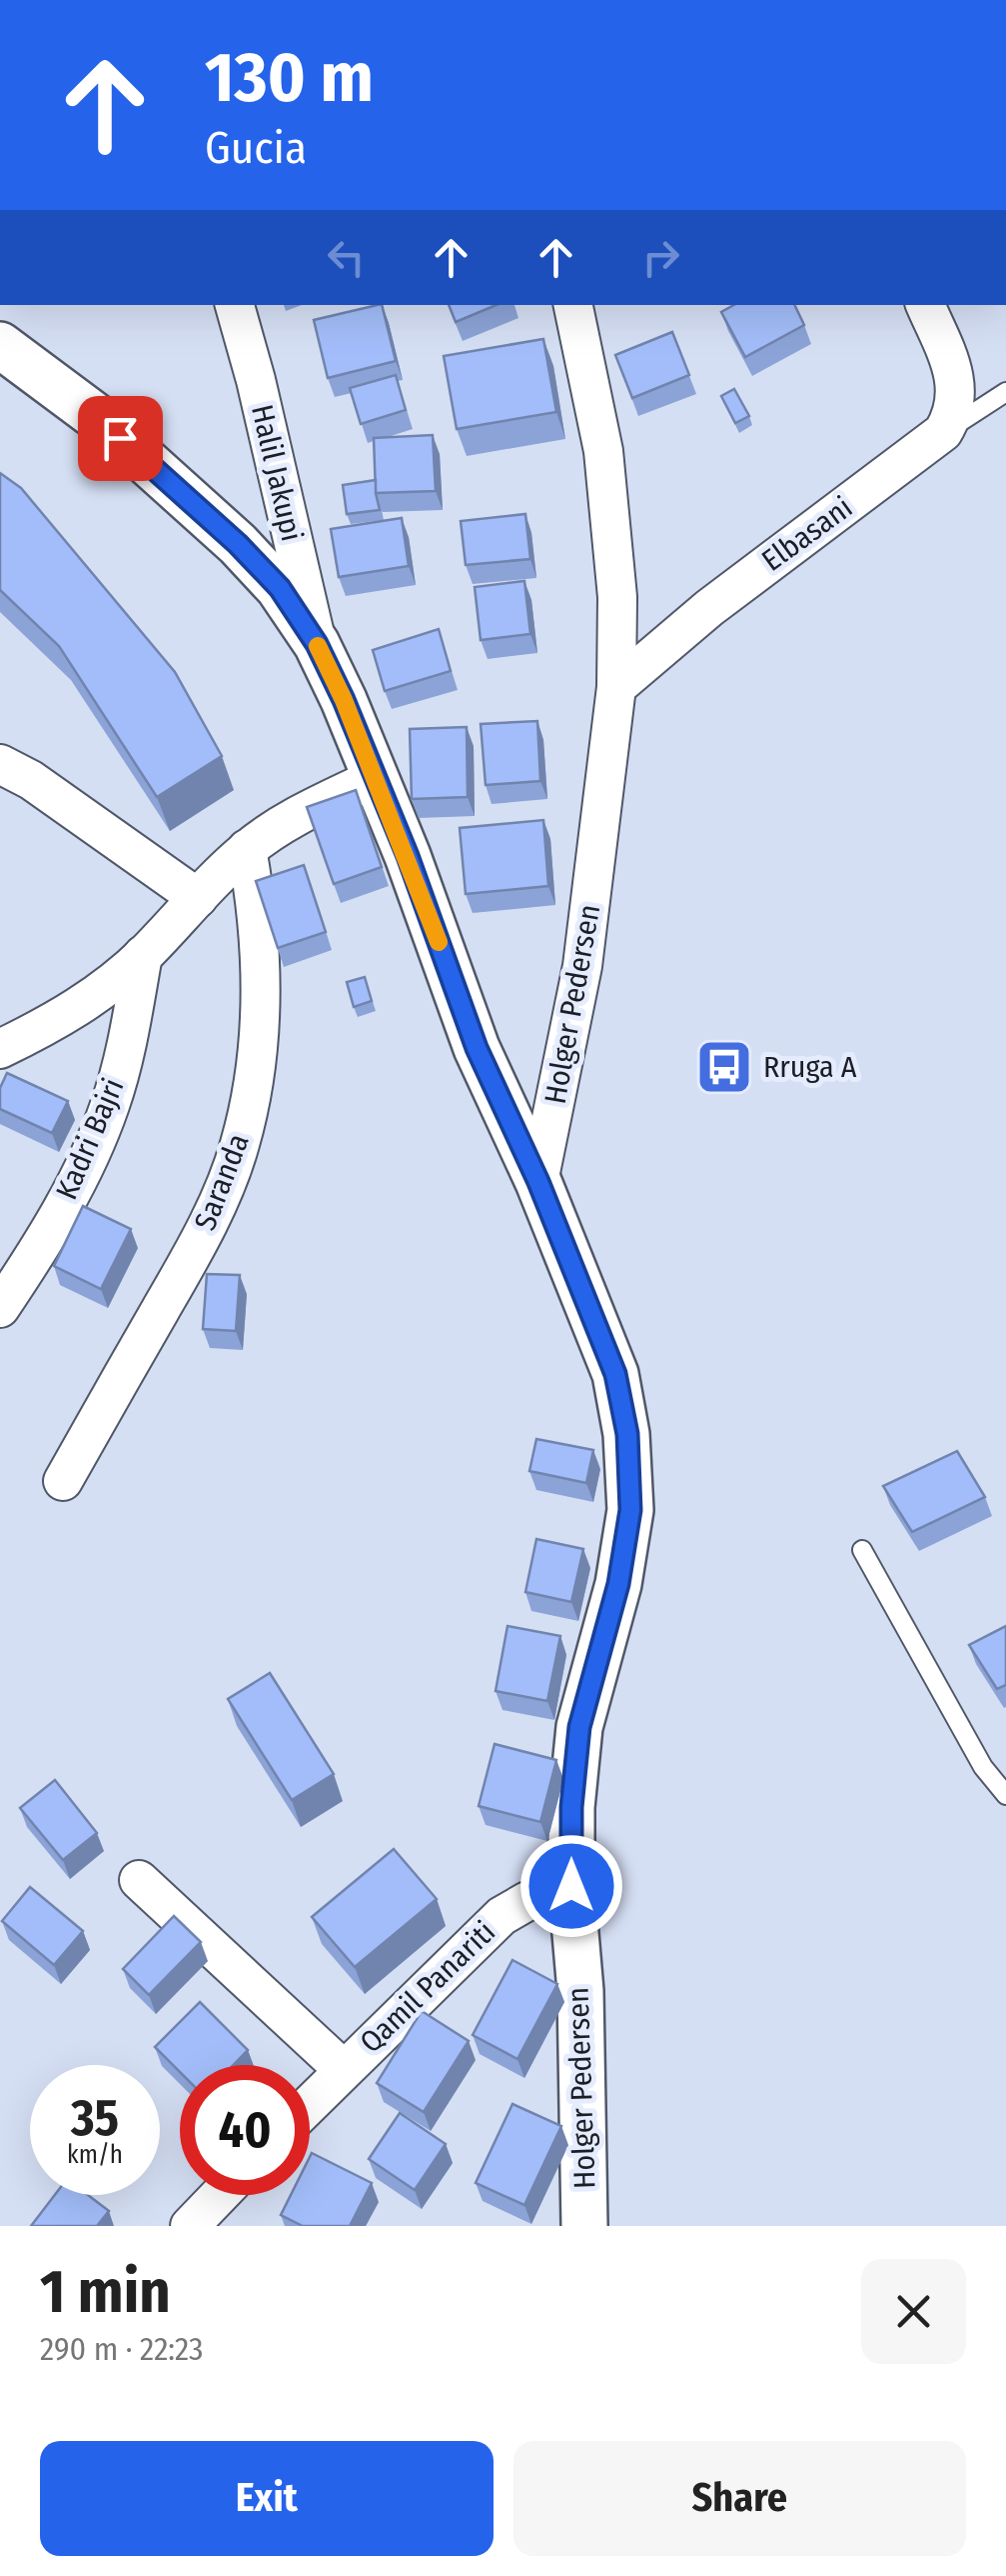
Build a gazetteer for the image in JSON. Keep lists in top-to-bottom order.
{
  "streets": {
    "street": [
      "Halil Jakupi",
      "Elbasani",
      "Holger Pedersen",
      "Kadri Bajri",
      "Saranda",
      "Qamil Panariti"
    ]
  },
  "crossings": [
    ["Elbasani", "Holger Pedersen"],
    ["Holger Pedersen", "Qamil Panariti"]
  ],
  "places": {
    "bus stop": ["Rruga A"]
  },
  "page": {
    "turn": ["130 m", "Gucia"],
    "speed": "35 km/h",
    "limit": "40",
    "heading": ["1 min", "290 m · 22:23"],
    "buttons": ["Exit", "Share"]
  }
}
